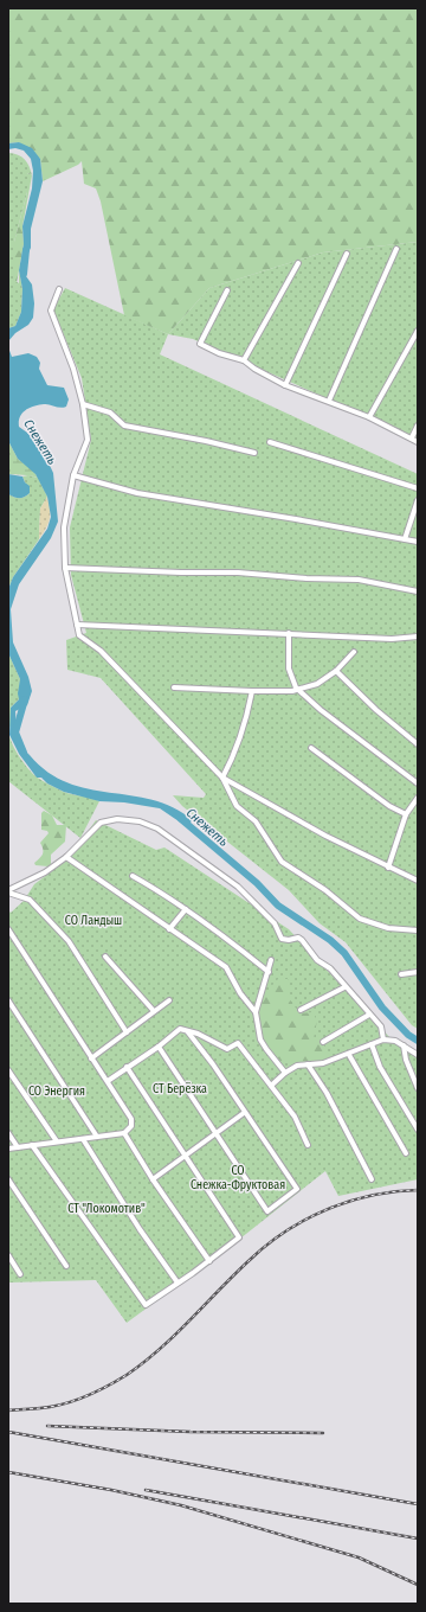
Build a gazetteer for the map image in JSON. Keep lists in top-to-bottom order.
{
  "water": ["Снежеть"],
  "parks": [
    "СО Ландыш",
    "СТ Берёзка",
    "СО Энергия",
    "СО Снежка-Фруктовая",
    "СТ \"Локомотив\""
  ]
}
